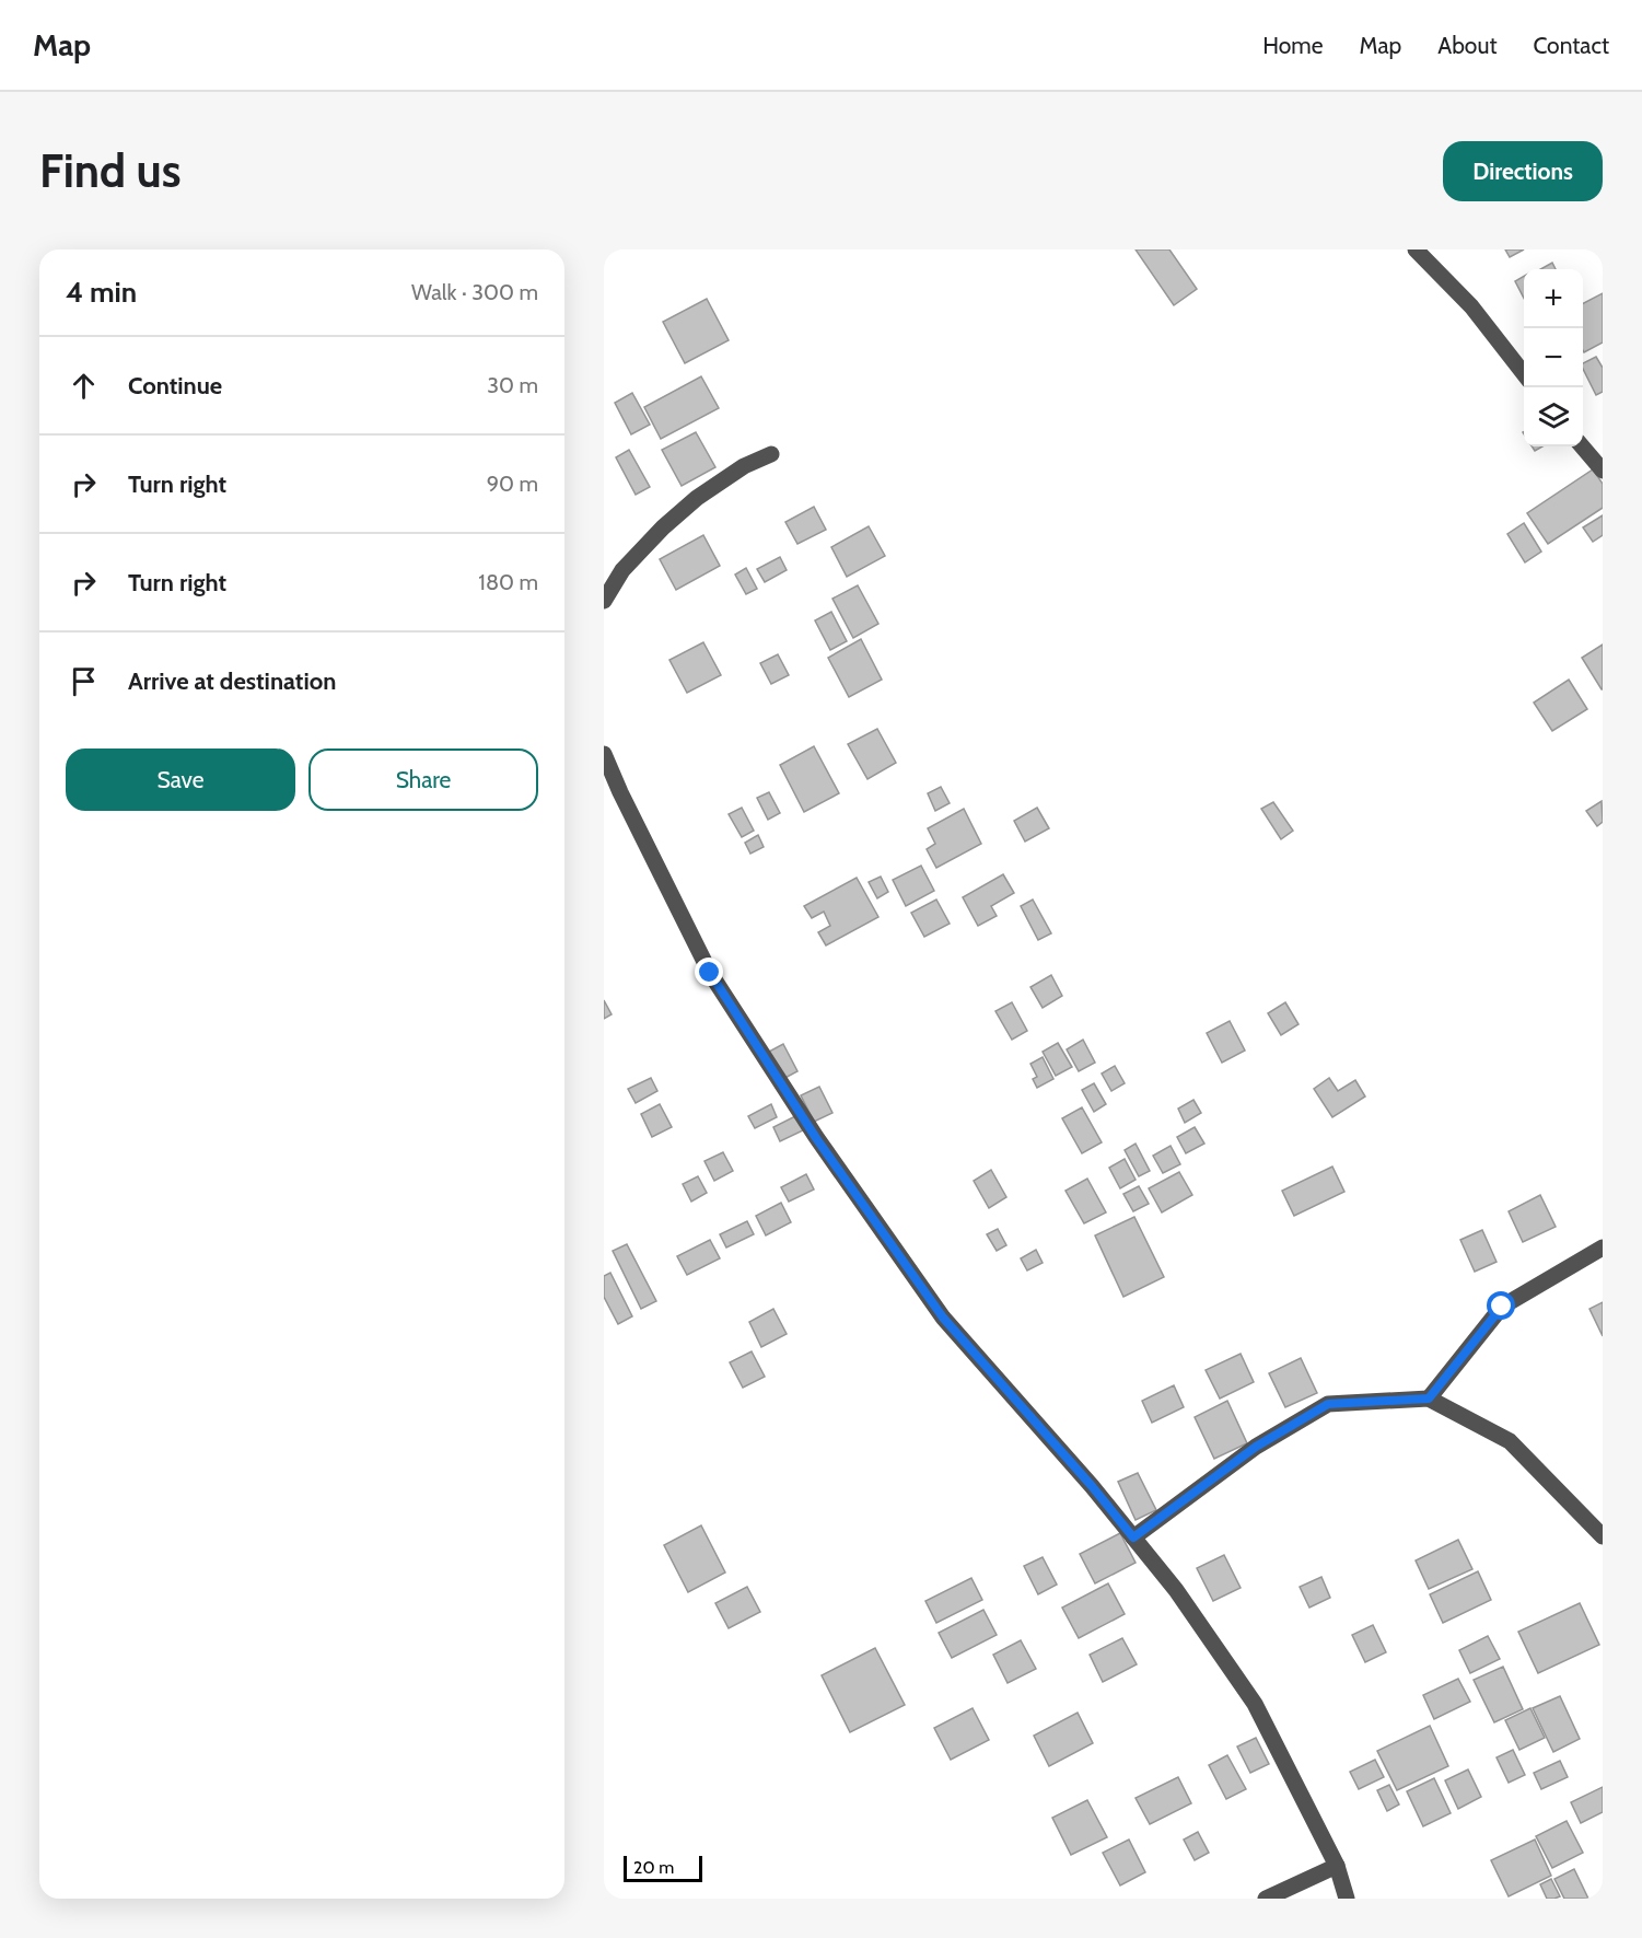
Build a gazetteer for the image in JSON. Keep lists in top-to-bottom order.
{
  "scale_bar": "20 m",
  "page": {
    "header": "Map",
    "nav": [
      "Home",
      "Map",
      "About",
      "Contact"
    ],
    "buttons": [
      "Directions",
      ["Save", "Share"]
    ],
    "title": "Find us",
    "heading": ["4 min", "Walk · 300 m"],
    "map_buttons": ["+", "−"],
    "list": [
      ["Continue", "30 m"],
      ["Turn right", "90 m"],
      ["Turn right", "180 m"],
      "Arrive at destination"
    ],
    "scale": "20 m"
  }
}
